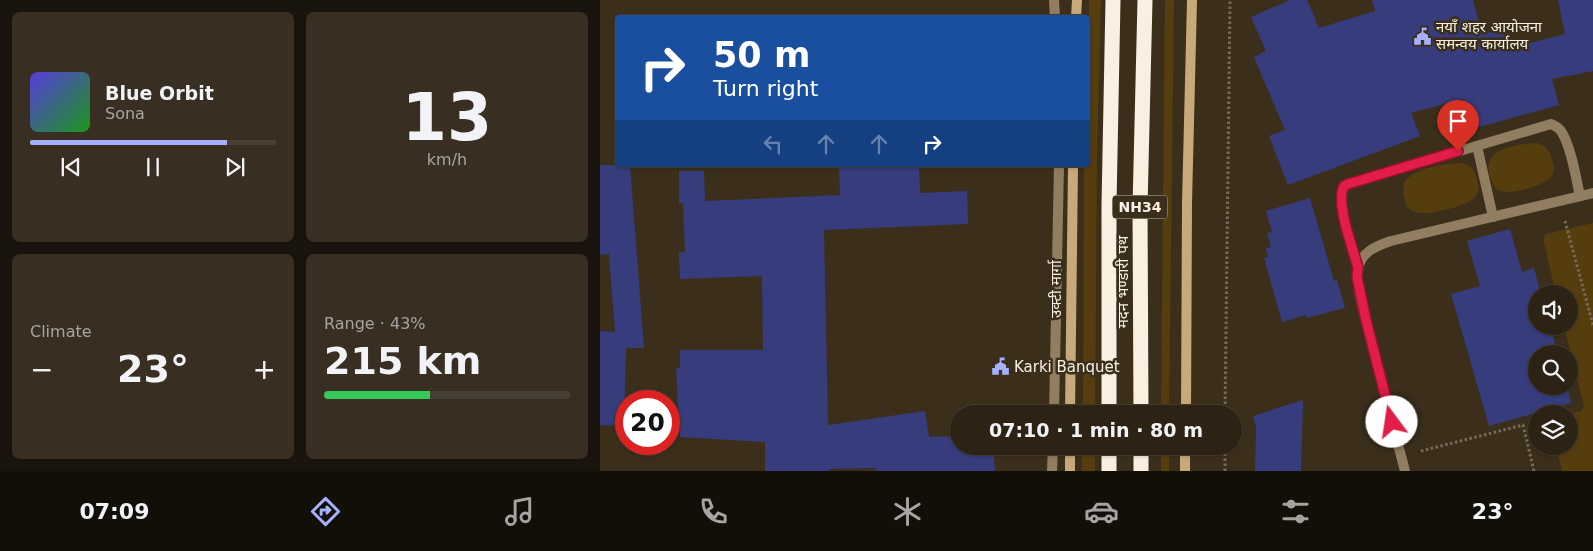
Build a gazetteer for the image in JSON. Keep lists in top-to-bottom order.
{
  "streets": {
    "highway": ["NH34", "मदन भण्डारी पथ"],
    "street": ["उक्टी मार्गा"]
  },
  "places": {
    "public building": ["नयाँ शहर आयोजना समन्वय कार्यालय", "Karki Banquet"]
  },
  "page": {
    "tile": [
      ["13", "km/h"],
      "Climate",
      ["Range · 43%", "215 km"]
    ],
    "turn": ["50 m", "Turn right"],
    "song": ["Blue Orbit", "Sona"],
    "heat": ["−", "23°", "+"],
    "limit": "20",
    "trip": "07:10 · 1 min · 80 m",
    "tabs": ["07:09", "23°"]
  }
}
